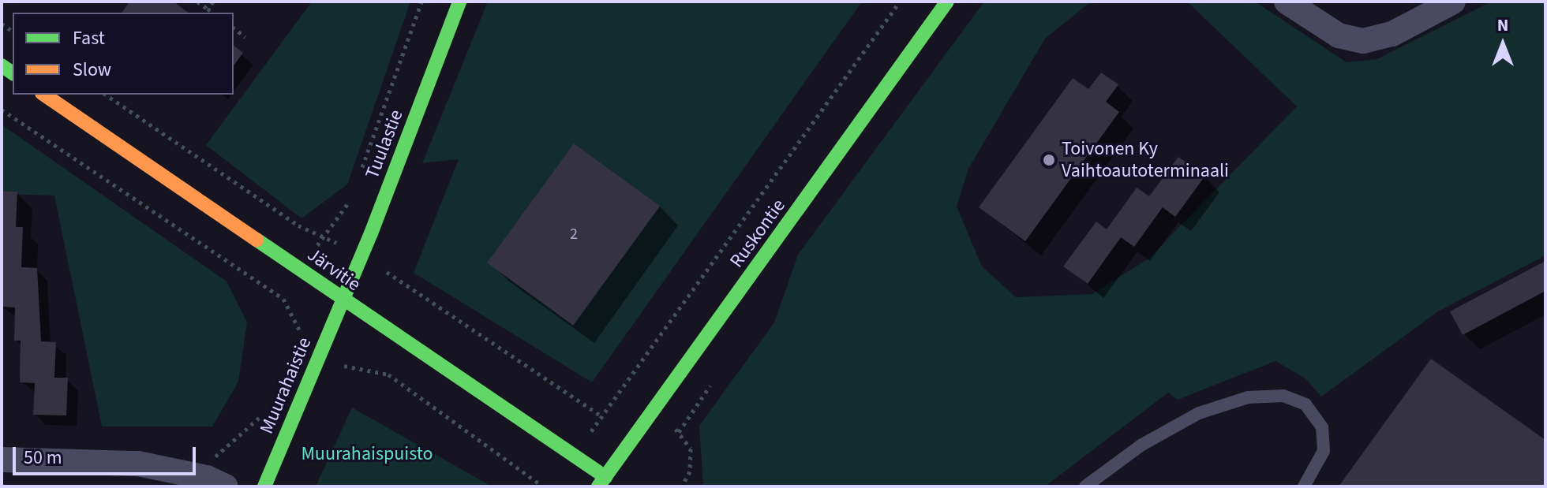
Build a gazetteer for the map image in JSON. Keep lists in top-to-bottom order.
{
  "streets": {
    "street": [
      "Tuulastie",
      "Ruskontie",
      "Järvitie",
      "Muurahaistie"
    ]
  },
  "crossings": [
    ["Tuulastie", "Järvitie"],
    ["Tuulastie", "Muurahaistie"],
    ["Ruskontie", "Järvitie"],
    ["Järvitie", "Muurahaistie"]
  ],
  "parks": ["Muurahaispuisto"],
  "places": ["Toivonen Ky Vaihtoautoterminaali"],
  "house_numbers": ["2"],
  "legend": ["Fast", "Slow"],
  "scale_bar": "50 m",
  "north": "top"
}
